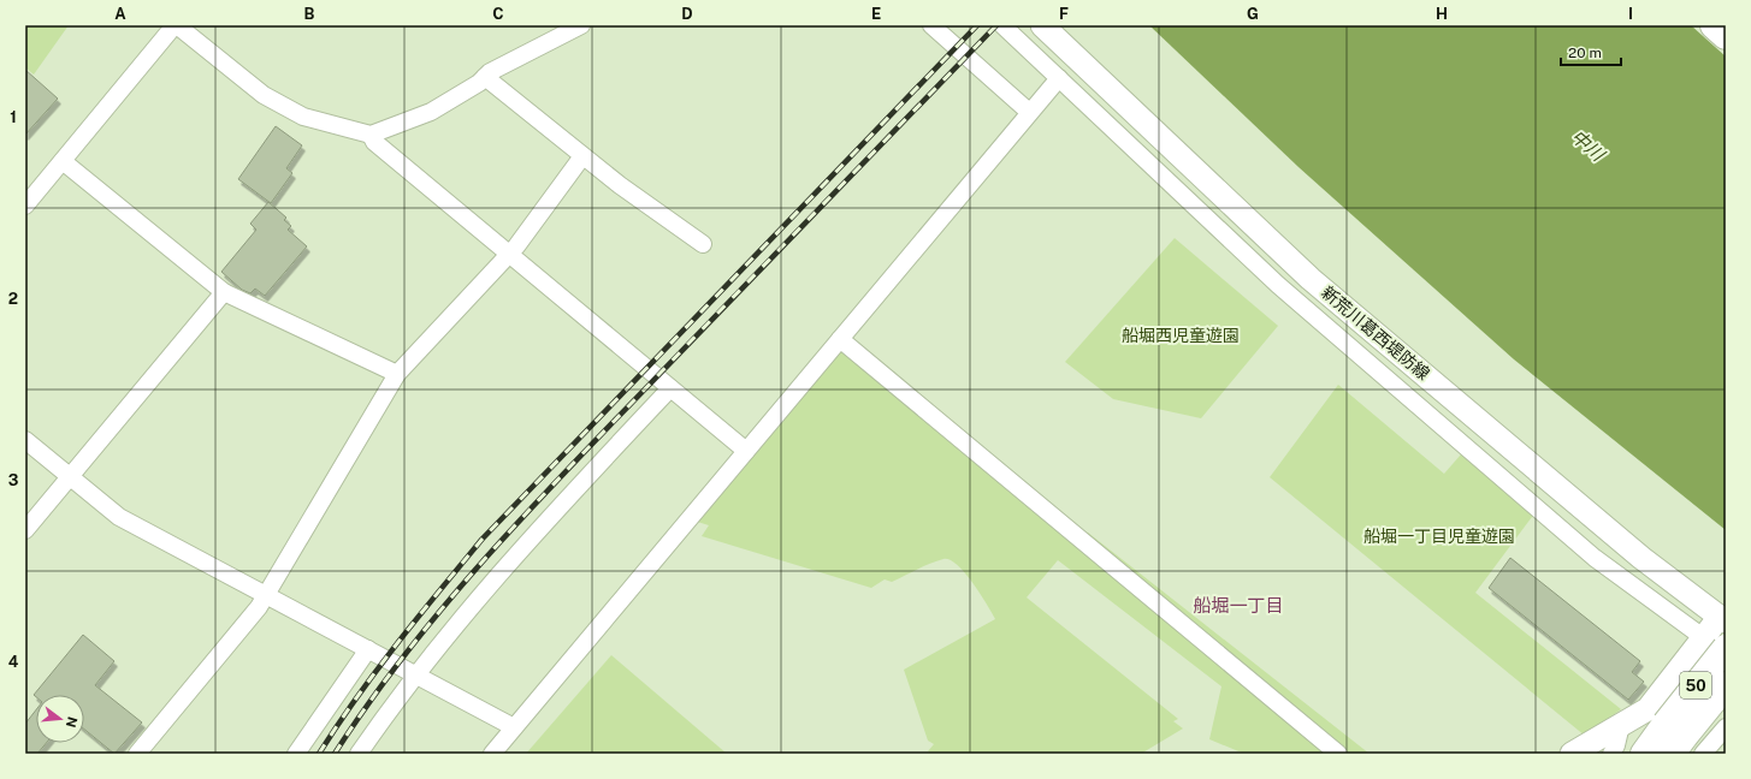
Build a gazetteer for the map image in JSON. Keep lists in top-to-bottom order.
{
  "streets": {
    "main road": ["新荒川葛西堤防線", "50"]
  },
  "districts": ["船堀一丁目"],
  "water": ["中川"],
  "parks": ["船堀西児童遊園", "船堀一丁目児童遊園"],
  "scale_bar": "20 m",
  "north": "right",
  "grid": {
    "columns": [
      "A",
      "B",
      "C",
      "D",
      "E",
      "F",
      "G",
      "H",
      "I"
    ],
    "rows": [
      "1",
      "2",
      "3",
      "4"
    ]
  }
}
